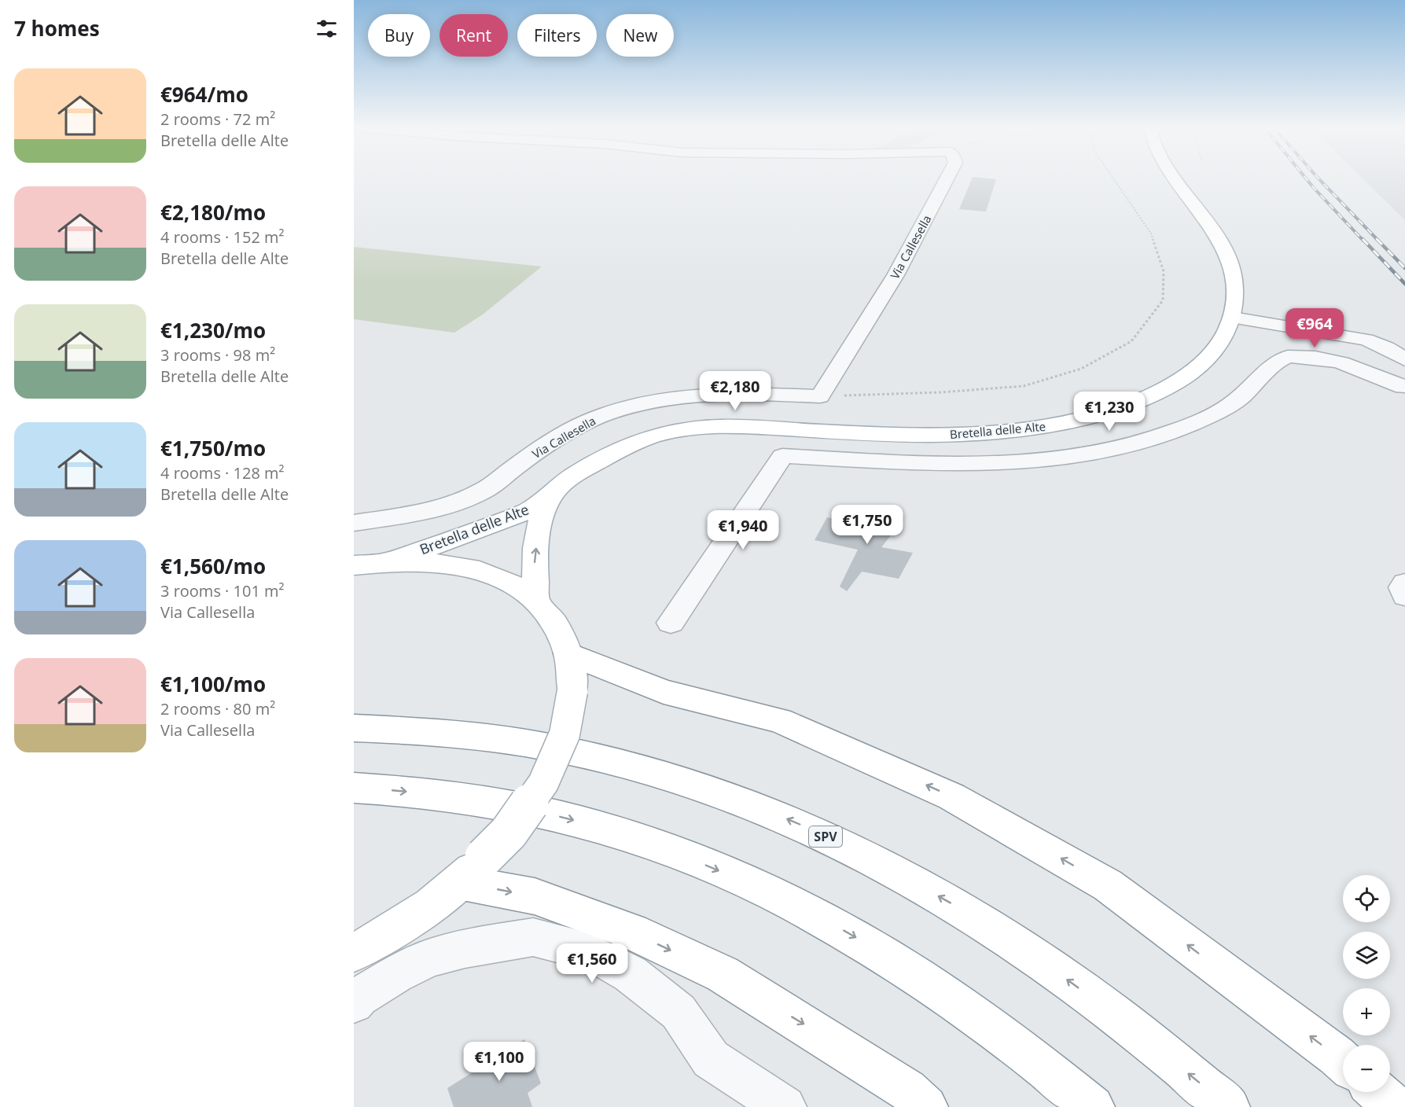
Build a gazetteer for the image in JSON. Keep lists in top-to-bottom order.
{
  "streets": {
    "main road": ["Bretella delle Alte", "SPV"],
    "street": ["Via Callesella"]
  },
  "page": {
    "heading": "7 homes",
    "chip": [
      "Buy",
      "Rent",
      "Filters",
      "New"
    ],
    "list": [
      {
        "name": "€964/mo",
        "note": "2 rooms · 72 m² · Bretella delle Alte"
      },
      {
        "name": "€2,180/mo",
        "note": "4 rooms · 152 m² · Bretella delle Alte"
      },
      {
        "name": "€1,230/mo",
        "note": "3 rooms · 98 m² · Bretella delle Alte"
      },
      {
        "name": "€1,750/mo",
        "note": "4 rooms · 128 m² · Bretella delle Alte"
      },
      {
        "name": "€1,560/mo",
        "note": "3 rooms · 101 m² · Via Callesella"
      },
      {
        "name": "€1,100/mo",
        "note": "2 rooms · 80 m² · Via Callesella"
      }
    ],
    "price": [
      "€964",
      "€2,180",
      "€1,230",
      "€1,750",
      "€1,940",
      "€1,560",
      "€1,100"
    ],
    "map_buttons": ["+", "−"]
  }
}
